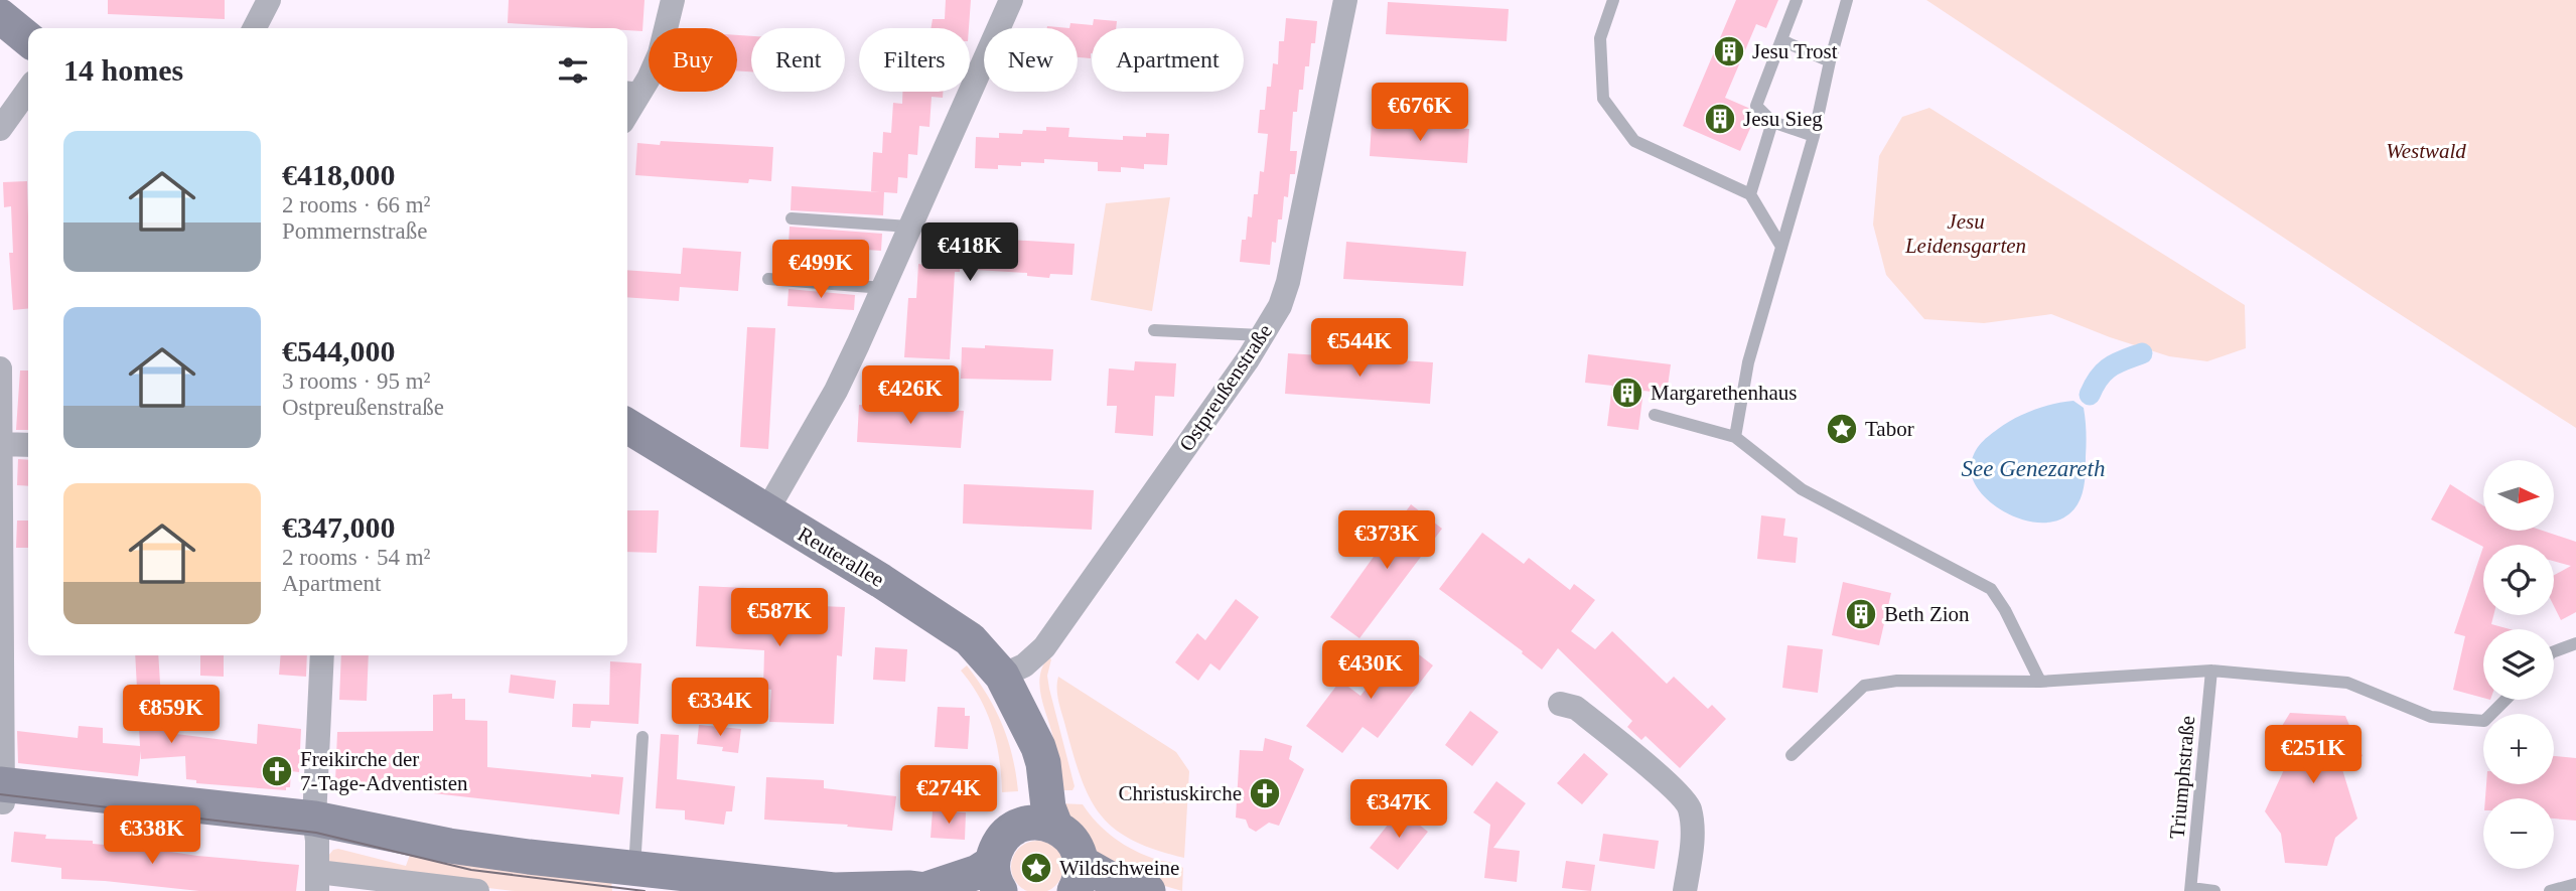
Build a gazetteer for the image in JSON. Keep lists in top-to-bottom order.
{
  "streets": {
    "street": ["Ostpreußenstraße", "Reuterallee"],
    "lane": ["Triumphstraße"]
  },
  "crossings": [
    ["Ostpreußenstraße", "Reuterallee"]
  ],
  "water": ["See Genezareth"],
  "parks": ["Westwald", "Jesu Leidensgarten"],
  "places": {
    "building": [
      "Jesu Trost",
      "Jesu Sieg",
      "Margarethenhaus",
      "Beth Zion"
    ],
    "place": ["Tabor", "Wildschweine"],
    "church": ["Freikirche der 7-Tage-Adventisten", "Christuskirche"]
  },
  "north": "right",
  "page": {
    "chip": [
      "Buy",
      "Rent",
      "Filters",
      "New",
      "Apartment"
    ],
    "heading": "14 homes",
    "price": [
      "€676K",
      "€418K",
      "€499K",
      "€544K",
      "€426K",
      "€373K",
      "€587K",
      "€430K",
      "€334K",
      "€859K",
      "€251K",
      "€274K",
      "€347K",
      "€338K"
    ],
    "list": [
      {
        "name": "€418,000",
        "note": "2 rooms · 66 m² · Pommernstraße"
      },
      {
        "name": "€544,000",
        "note": "3 rooms · 95 m² · Ostpreußenstraße"
      },
      {
        "name": "€347,000",
        "note": "2 rooms · 54 m² · Apartment"
      }
    ],
    "map_buttons": ["+", "−"]
  }
}
